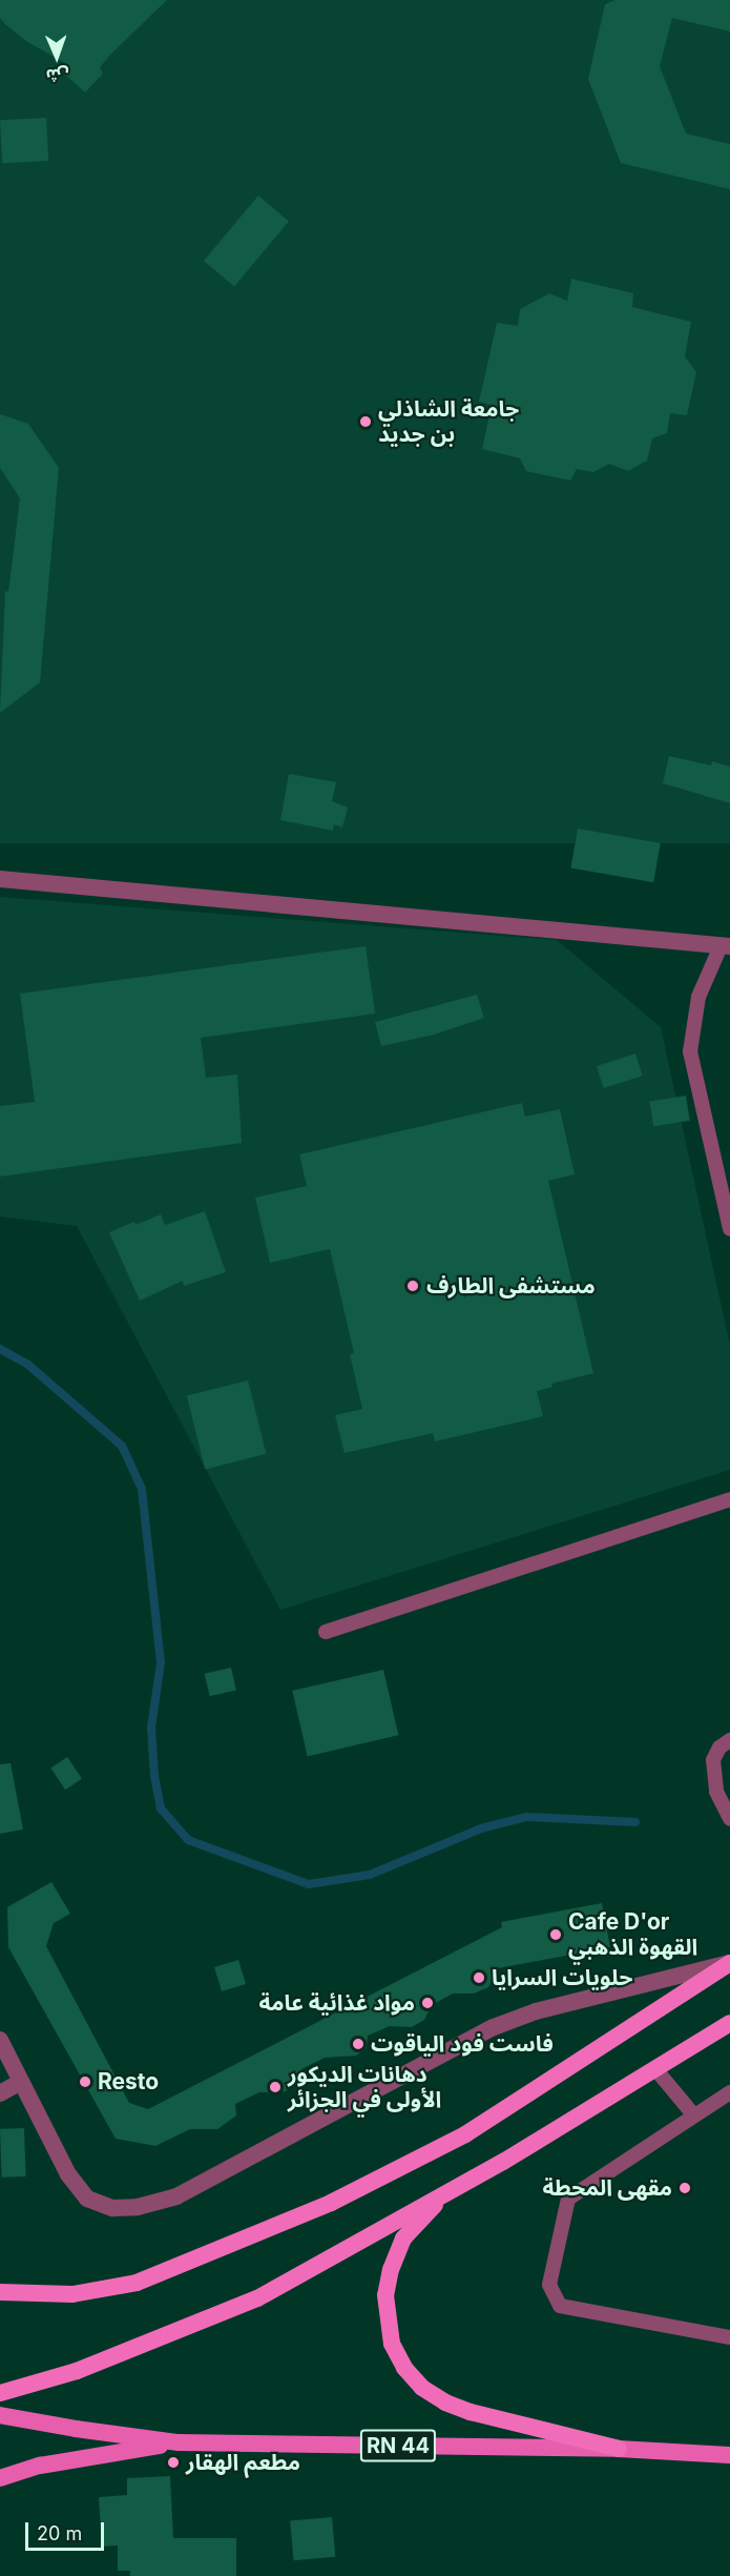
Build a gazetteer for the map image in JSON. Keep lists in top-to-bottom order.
{
  "streets": {
    "main road": ["RN 44"]
  },
  "places": [
    "جامعة الشاذلي بن جديد",
    "مستشفى الطارف",
    "Cafe D'or القهوة الذهبي",
    "حلويات السرايا",
    "مواد غذائية عامة",
    "فاست فود الياقوت",
    "Resto",
    "دهانات الديكور الأولى في الجزائر",
    "مقهى المحطة",
    "مطعم الهقار"
  ],
  "scale_bar": "20 m",
  "north": "bottom"
}
